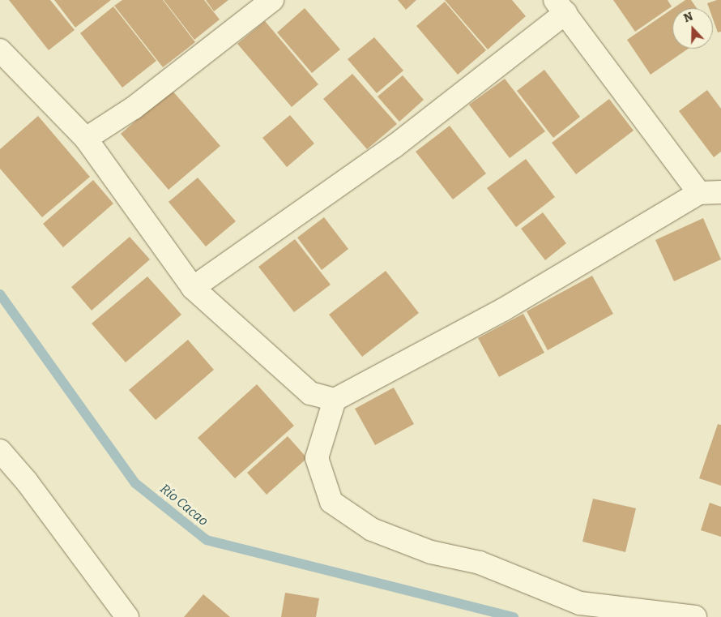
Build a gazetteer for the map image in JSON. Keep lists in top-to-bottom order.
{
  "water": ["Río Cacao"],
  "north": "top"
}
